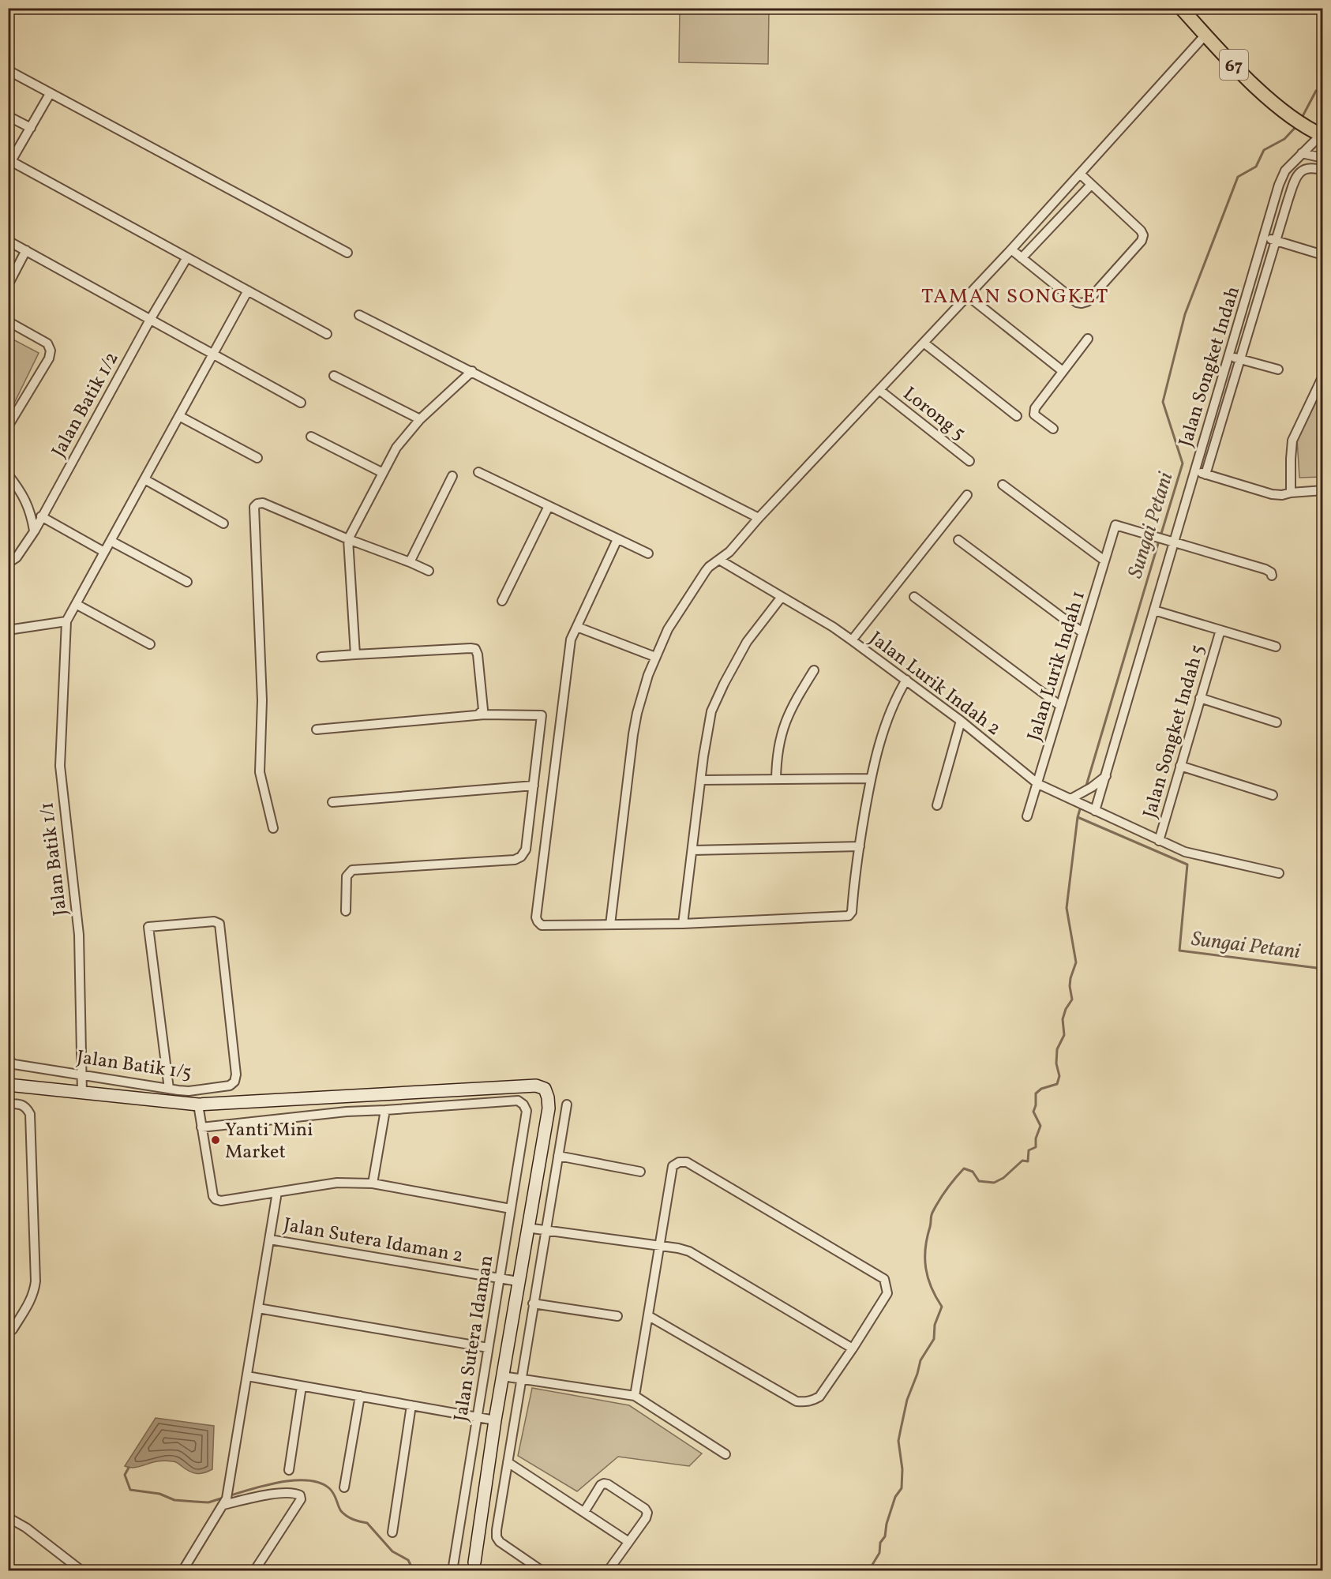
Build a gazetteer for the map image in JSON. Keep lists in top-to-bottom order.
{
  "streets": {
    "main road": ["67"],
    "street": [
      "Jalan Songket Indah",
      "Jalan Batik 1/2",
      "Lorong 5",
      "Jalan Lurik Indah 1",
      "Jalan Lurik Indah 2",
      "Jalan Songket Indah 5",
      "Jalan Batik 1/1",
      "Jalan Batik 1/5",
      "Jalan Sutera Idaman 2",
      "Jalan Sutera Idaman"
    ]
  },
  "crossings": [
    ["67", "Jalan Songket Indah"],
    ["Jalan Songket Indah", "Jalan Lurik Indah 1"],
    ["Jalan Songket Indah", "Jalan Lurik Indah 2"],
    ["Jalan Lurik Indah 1", "Jalan Lurik Indah 2"],
    ["Jalan Lurik Indah 2", "Jalan Songket Indah 5"],
    ["Jalan Batik 1/1", "Jalan Batik 1/5"],
    ["Jalan Sutera Idaman 2", "Jalan Sutera Idaman"]
  ],
  "districts": ["TAMAN SONGKET"],
  "water": ["Sungai Petani"],
  "places": ["Yanti Mini Market"]
}
